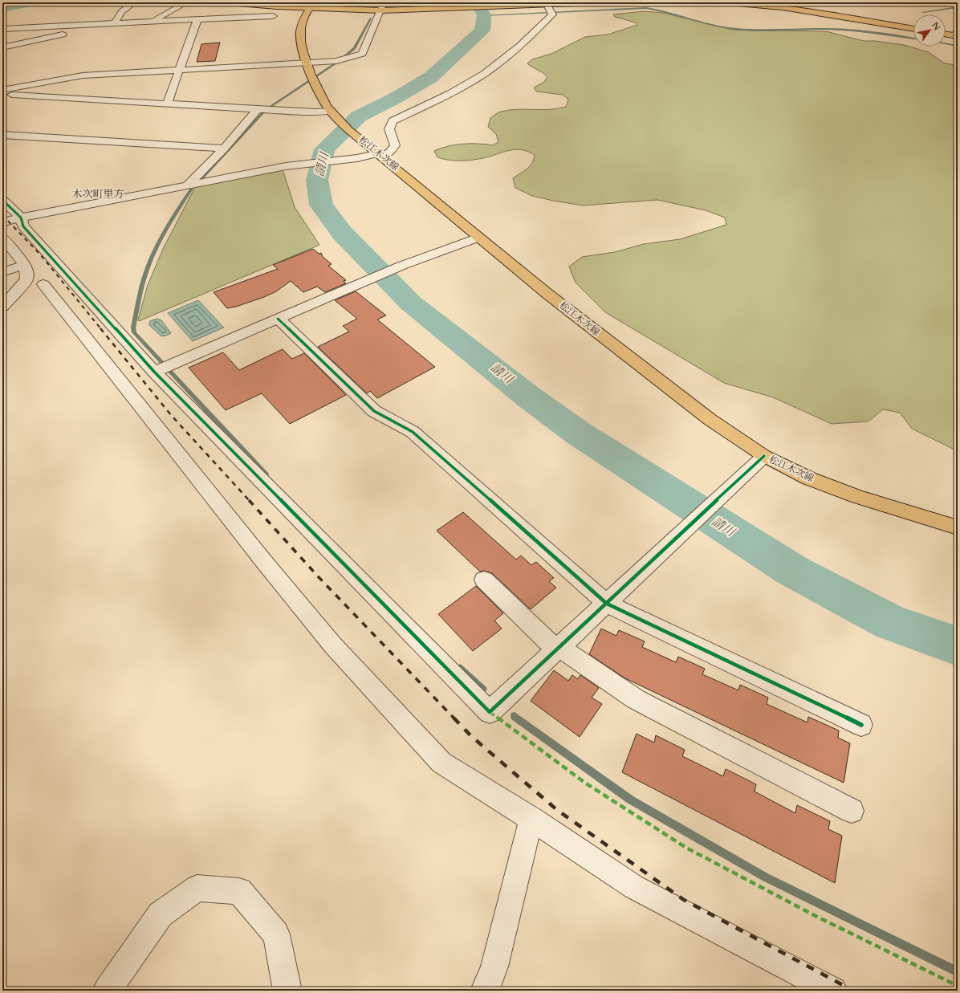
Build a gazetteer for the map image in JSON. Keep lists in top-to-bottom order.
{
  "streets": {
    "main road": ["松江木次線"]
  },
  "districts": ["木次町里方"],
  "water": ["請川"],
  "north": "top right"
}
